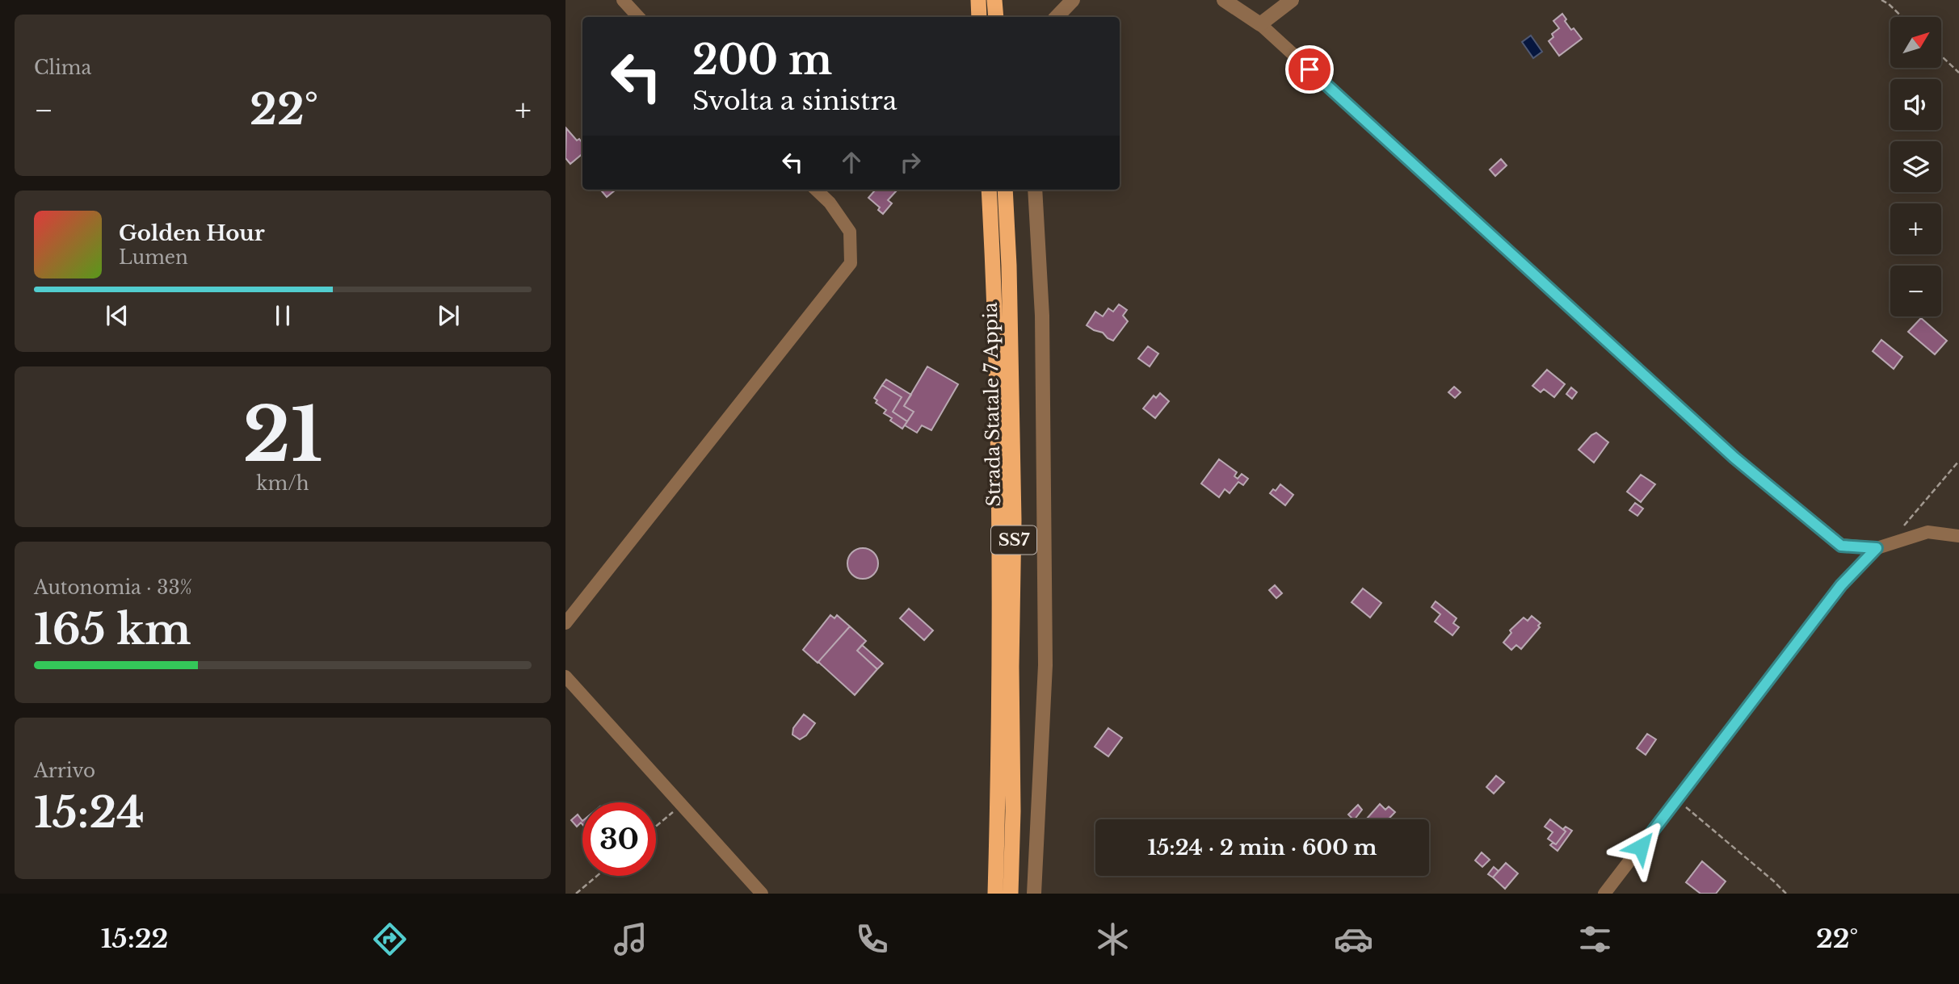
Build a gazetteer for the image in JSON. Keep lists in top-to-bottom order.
{
  "streets": {
    "highway": ["Strada Statale 7 Appia", "SS7"]
  },
  "north": "top right",
  "page": {
    "tile": [
      "Clima",
      ["21", "km/h"],
      ["Autonomia · 33%", "165 km"],
      ["Arrivo", "15:24"]
    ],
    "map_buttons": ["+", "−"],
    "turn": ["200 m", "Svolta a sinistra"],
    "heat": ["−", "22°", "+"],
    "song": ["Golden Hour", "Lumen"],
    "limit": "30",
    "trip": "15:24 · 2 min · 600 m",
    "tabs": ["15:22", "22°"]
  }
}
